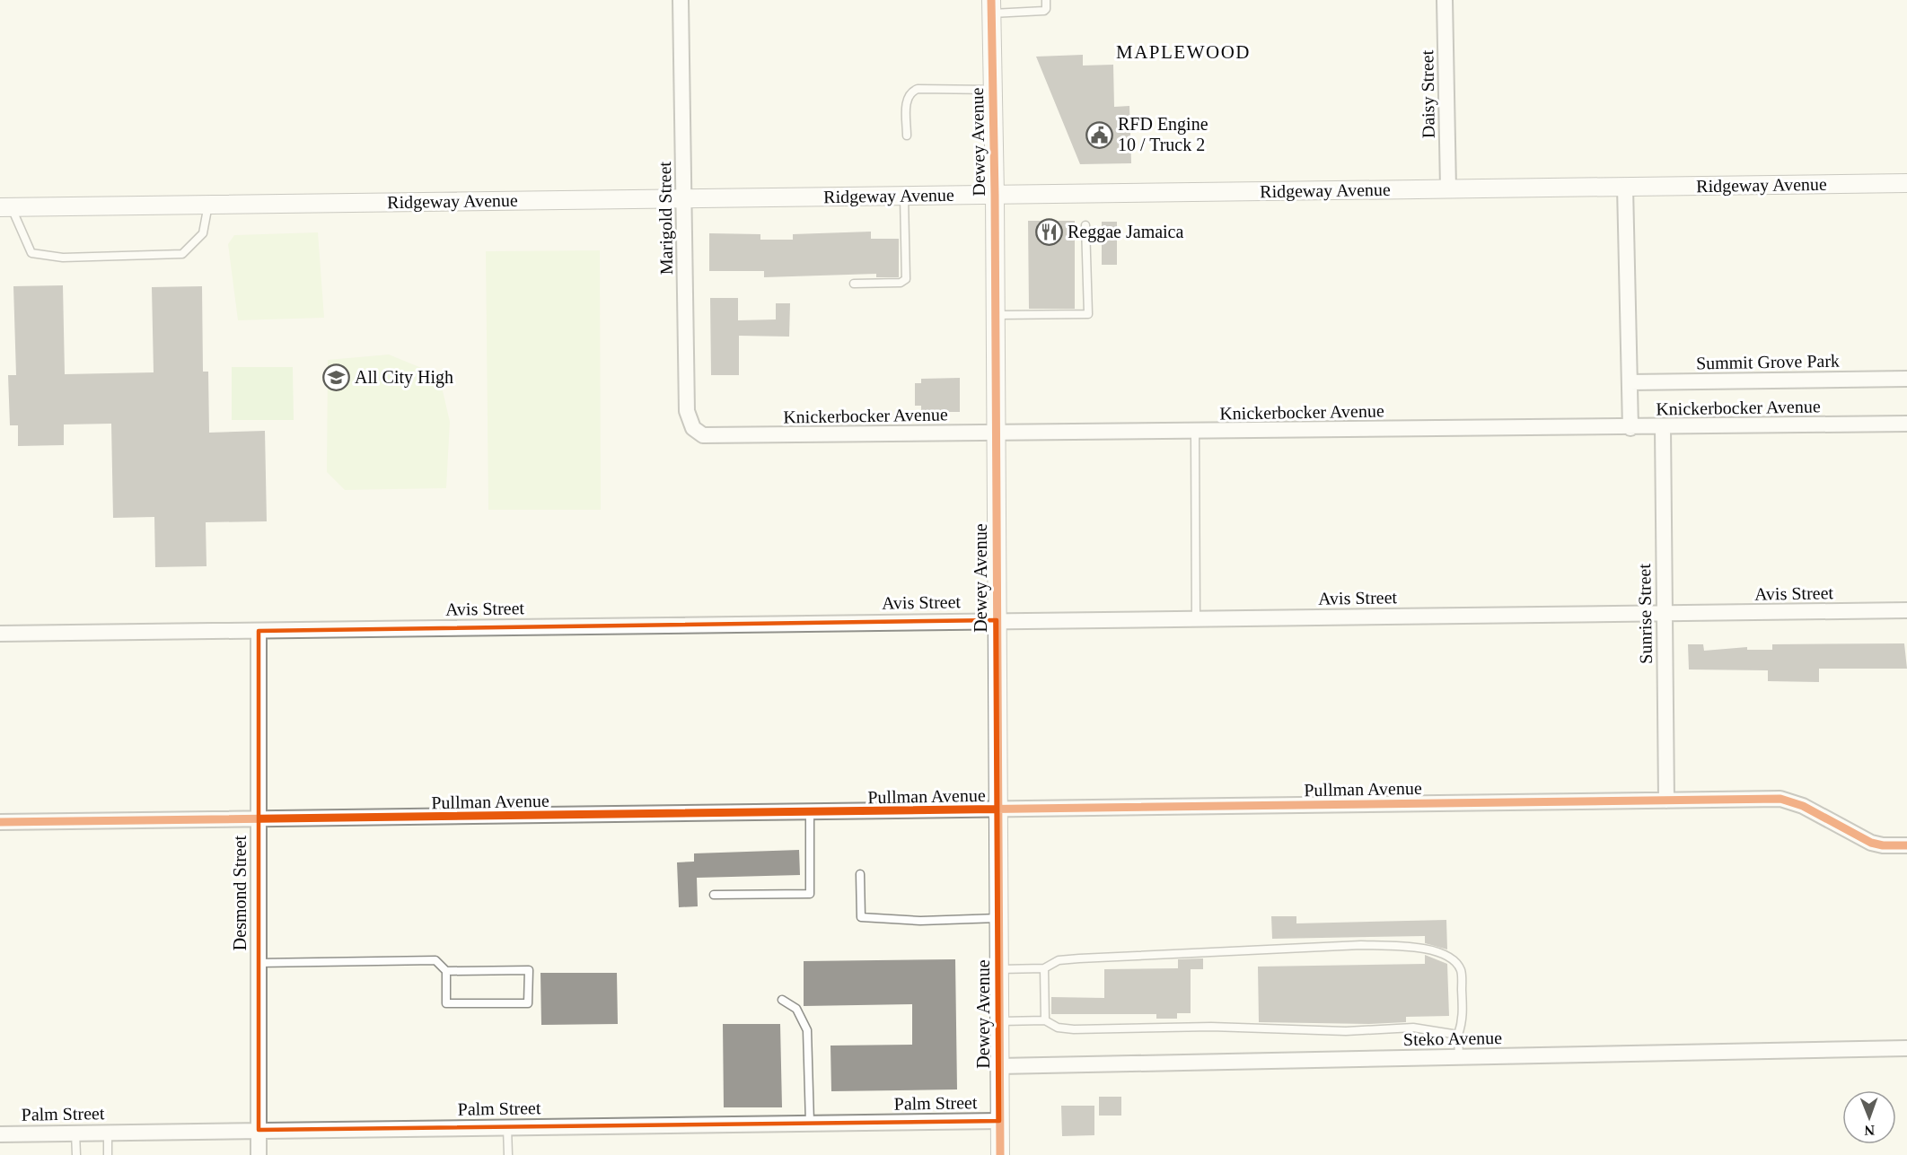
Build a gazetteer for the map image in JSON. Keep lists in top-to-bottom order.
{
  "streets": {
    "street": [
      "Daisy Street",
      "Dewey Avenue",
      "Ridgeway Avenue",
      "Marigold Street",
      "Summit Grove Park",
      "Knickerbocker Avenue",
      "Avis Street",
      "Sunrise Street",
      "Pullman Avenue",
      "Desmond Street",
      "Steko Avenue",
      "Palm Street"
    ]
  },
  "crossings": [
    ["Daisy Street", "Ridgeway Avenue"],
    ["Dewey Avenue", "Ridgeway Avenue"],
    ["Dewey Avenue", "Knickerbocker Avenue"],
    ["Dewey Avenue", "Avis Street"],
    ["Dewey Avenue", "Pullman Avenue"],
    ["Dewey Avenue", "Steko Avenue"],
    ["Dewey Avenue", "Palm Street"],
    ["Ridgeway Avenue", "Marigold Street"],
    ["Marigold Street", "Knickerbocker Avenue"],
    ["Knickerbocker Avenue", "Sunrise Street"],
    ["Avis Street", "Sunrise Street"],
    ["Avis Street", "Desmond Street"],
    ["Sunrise Street", "Pullman Avenue"],
    ["Pullman Avenue", "Desmond Street"],
    ["Desmond Street", "Palm Street"]
  ],
  "districts": ["MAPLEWOOD"],
  "places": {
    "public building": ["RFD Engine 10 / Truck 2"],
    "restaurant": ["Reggae Jamaica"],
    "school or university": ["All City High"]
  },
  "north": "bottom"
}
